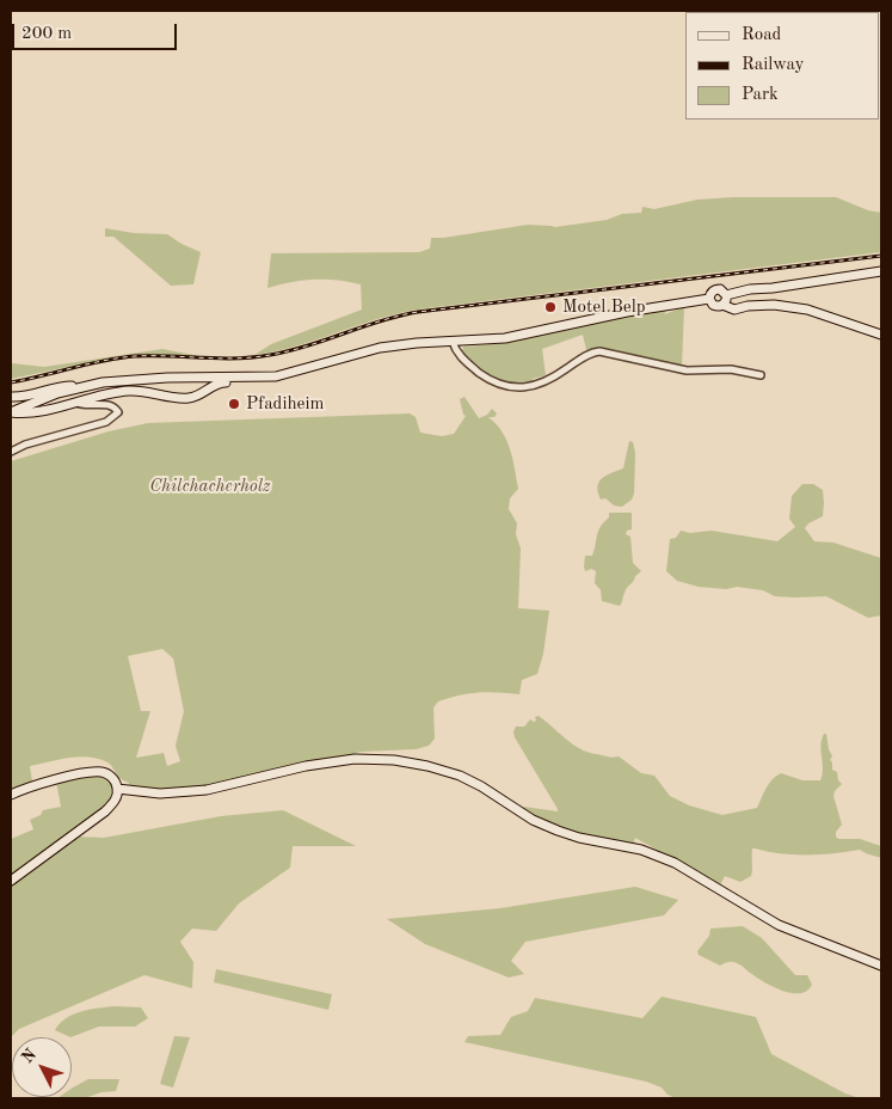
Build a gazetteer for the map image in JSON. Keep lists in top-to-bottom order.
{
  "parks": ["Chilchacherholz"],
  "places": ["Motel Belp", "Pfadiheim"],
  "legend": ["Road", "Railway", "Park"],
  "scale_bar": "200 m",
  "north": "top left"
}
